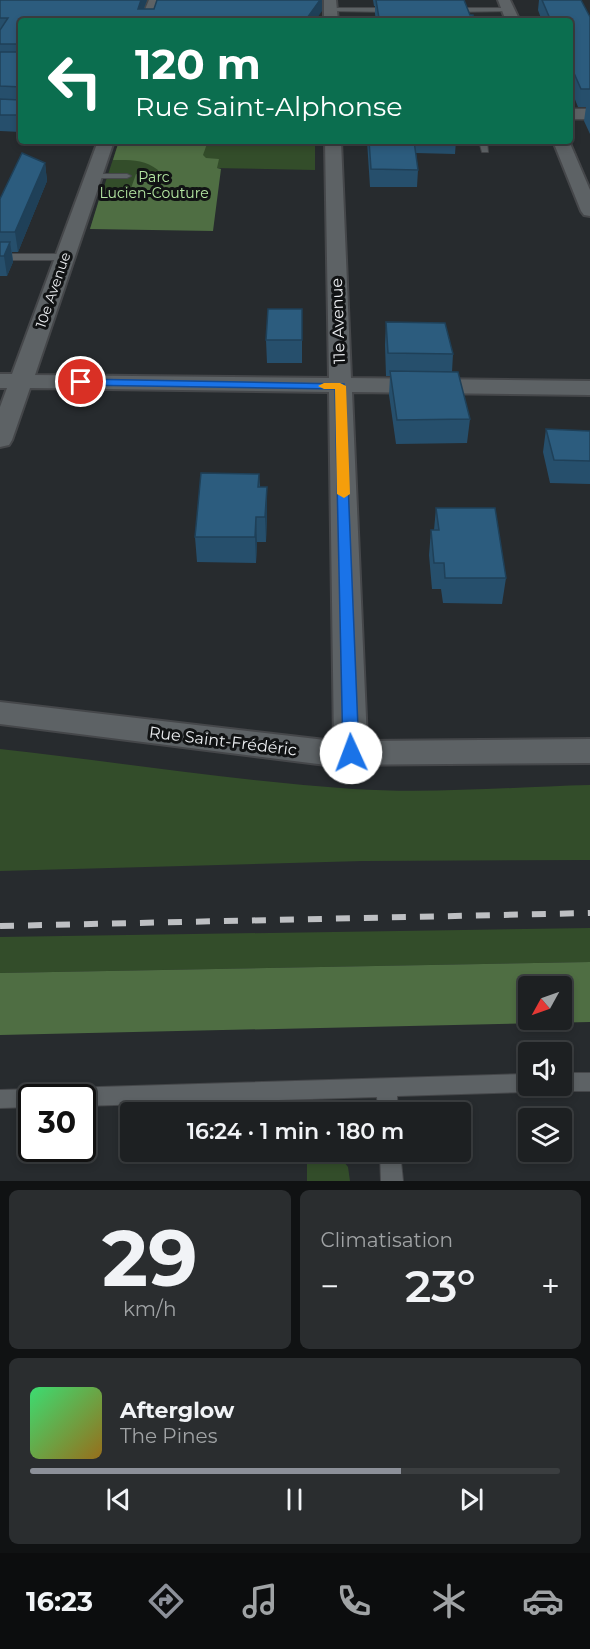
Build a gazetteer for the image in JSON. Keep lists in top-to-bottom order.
{
  "streets": {
    "street": ["10e Avenue", "11e Avenue", "Rue Saint-Frédéric"]
  },
  "crossings": [
    ["11e Avenue", "Rue Saint-Frédéric"]
  ],
  "parks": ["Parc Lucien-Couture"],
  "north": "bottom left",
  "page": {
    "turn": ["120 m", "Rue Saint-Alphonse"],
    "limit": "30",
    "trip": "16:24 · 1 min · 180 m",
    "tile": [
      ["29", "km/h"],
      "Climatisation"
    ],
    "heat": ["−", "23°", "+"],
    "song": ["Afterglow", "The Pines"],
    "tabs": "16:23"
  }
}
